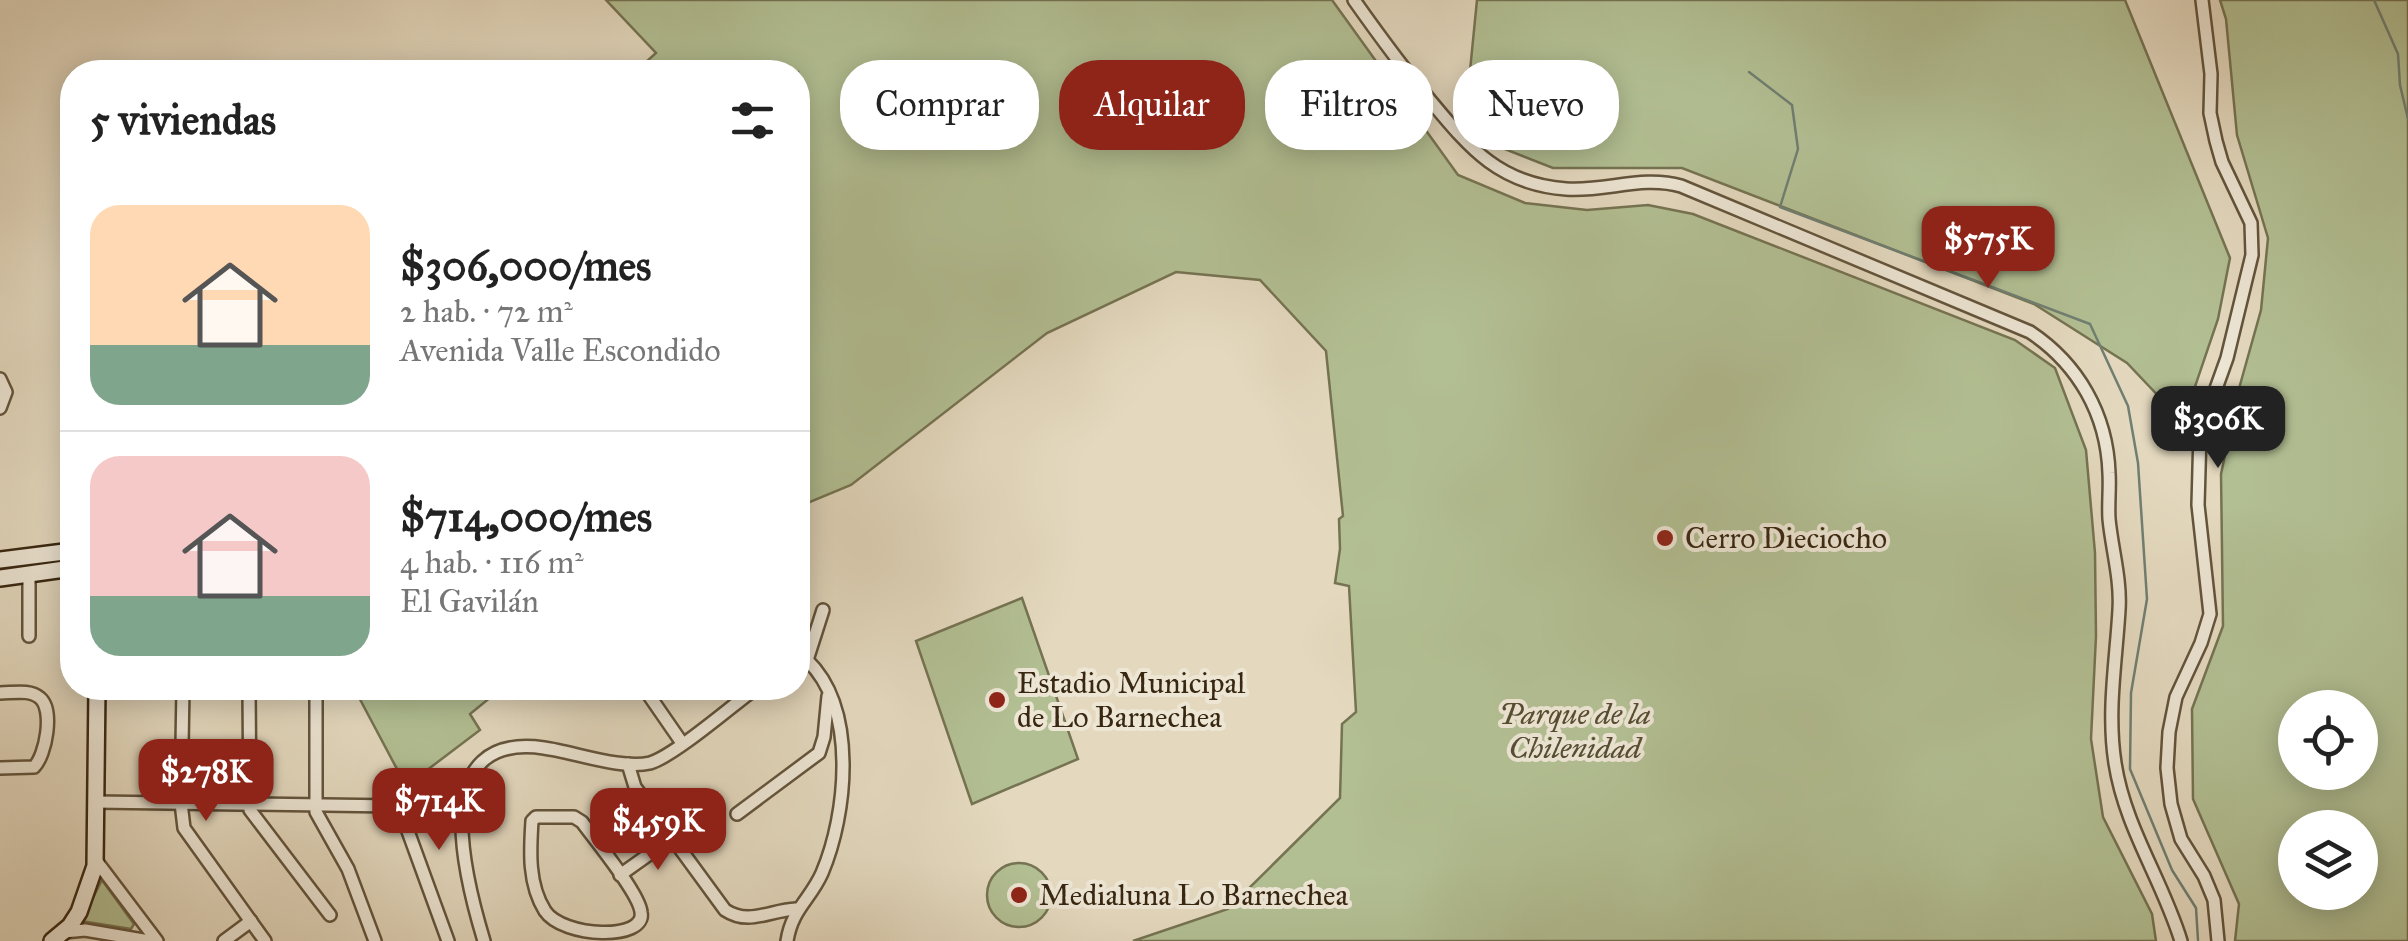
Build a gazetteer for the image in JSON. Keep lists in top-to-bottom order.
{
  "parks": ["Parque de la Chilenidad"],
  "places": ["Cerro Dieciocho", "Estadio Municipal de Lo Barnechea", "Medialuna Lo Barnechea"],
  "page": {
    "chip": [
      "Comprar",
      "Alquilar",
      "Filtros",
      "Nuevo"
    ],
    "heading": "5 viviendas",
    "list": [
      {
        "name": "$306,000/mes",
        "note": "2 hab. · 72 m² · Avenida Valle Escondido"
      },
      {
        "name": "$714,000/mes",
        "note": "4 hab. · 116 m² · El Gavilán"
      }
    ],
    "price": [
      "$575K",
      "$306K",
      "$278K",
      "$714K",
      "$459K"
    ]
  }
}
